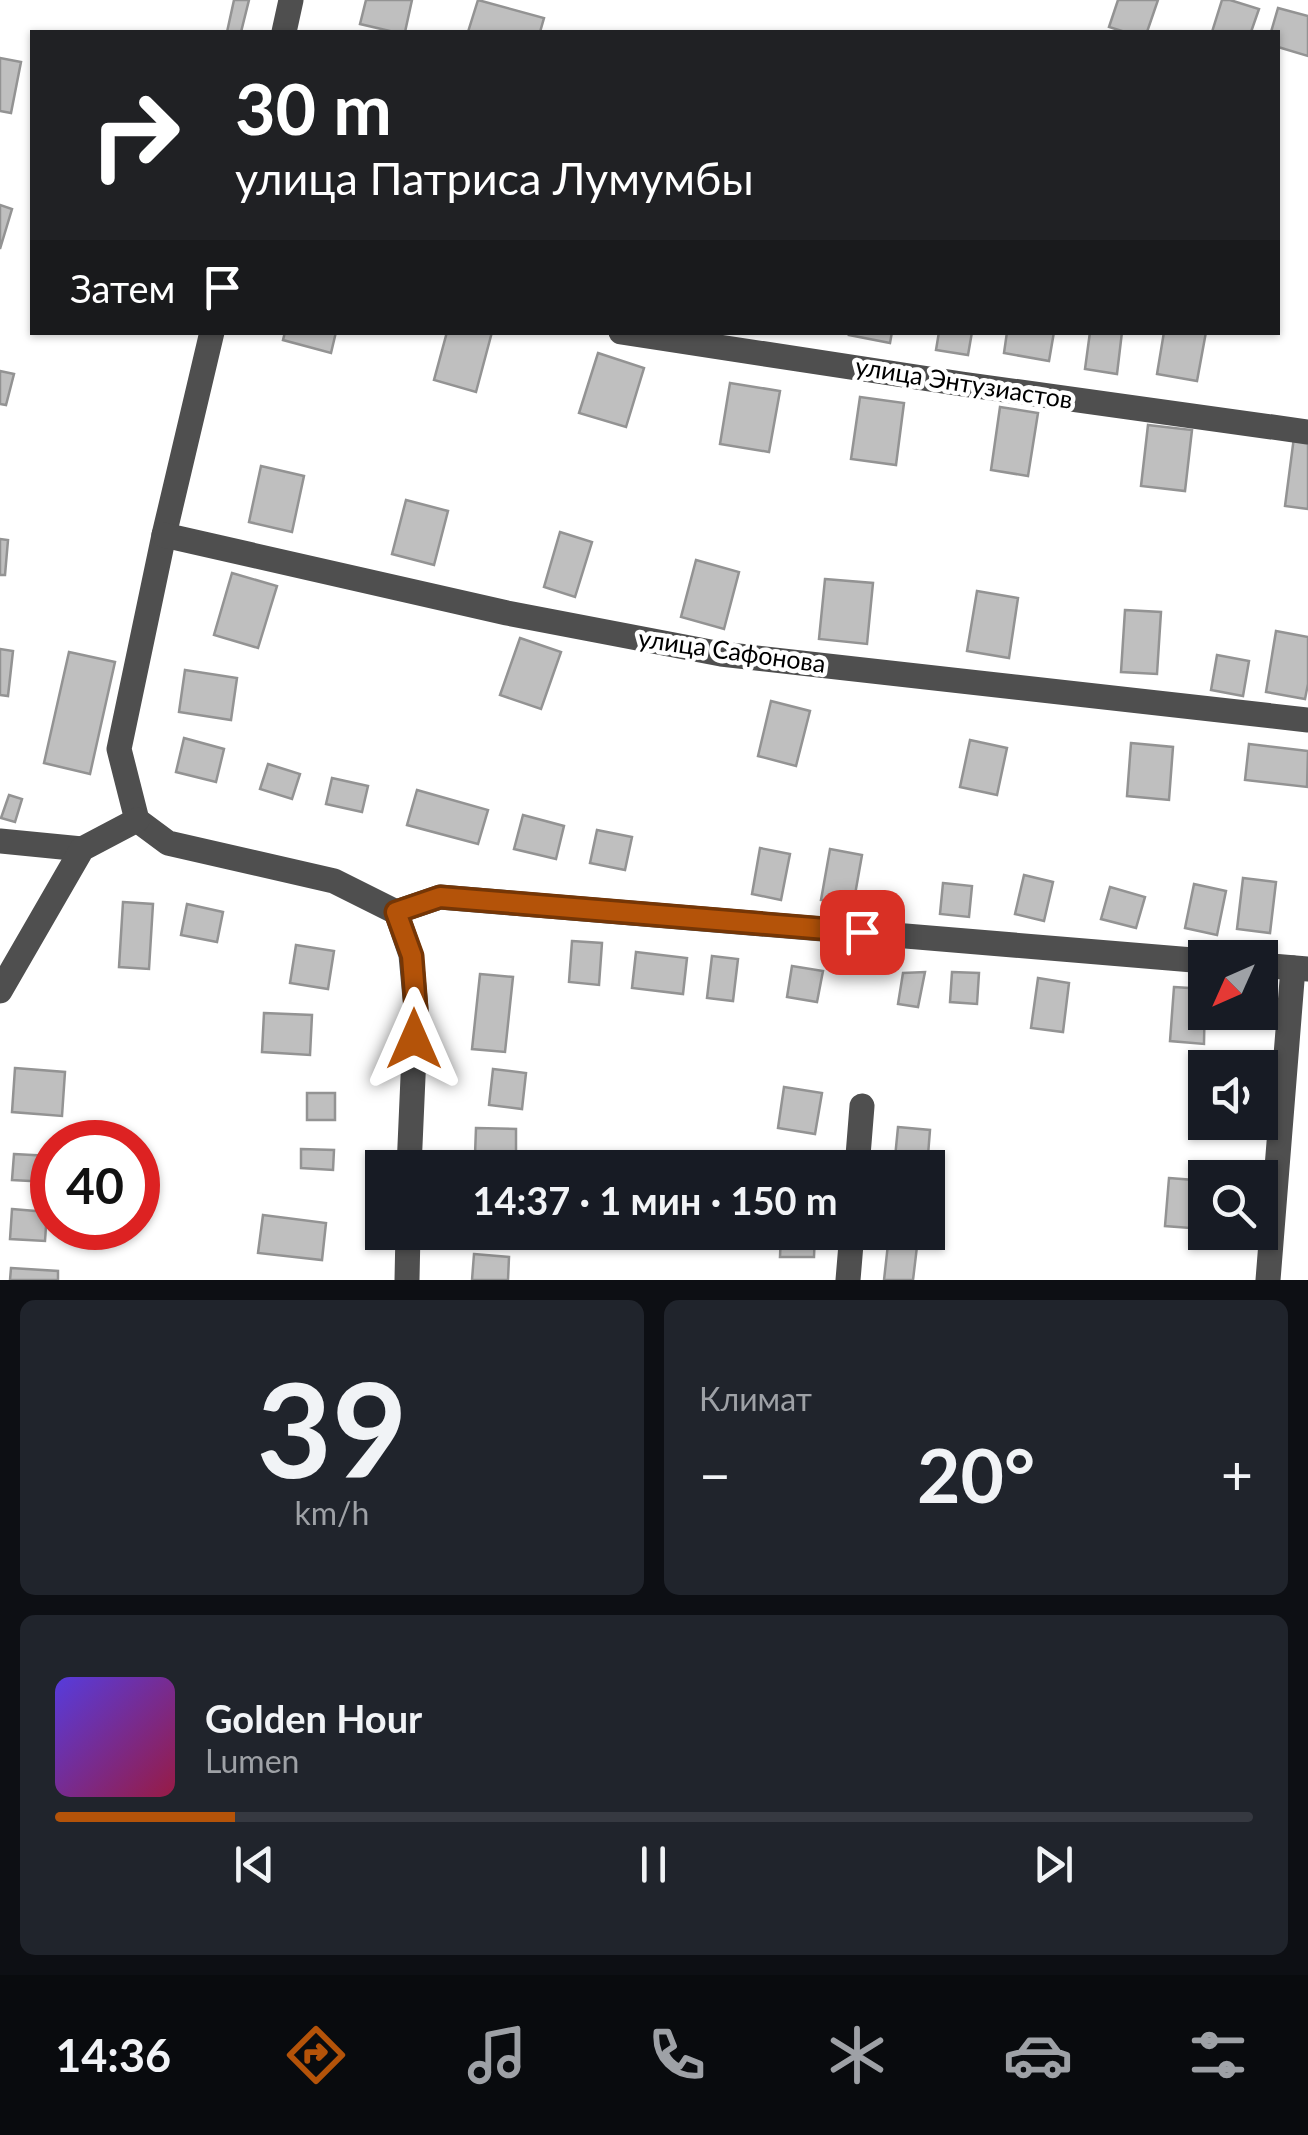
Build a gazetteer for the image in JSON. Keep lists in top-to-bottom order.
{
  "streets": {
    "street": ["улица Энтузиастов", "улица Сафонова"]
  },
  "north": "bottom left",
  "page": {
    "turn": ["30 m", "улица Патриса Лумумбы"],
    "then": "Затем",
    "limit": "40",
    "trip": "14:37 · 1 мин · 150 m",
    "tile": [
      ["39", "km/h"],
      "Климат"
    ],
    "heat": ["−", "20°", "+"],
    "song": ["Golden Hour", "Lumen"],
    "tabs": "14:36"
  }
}
